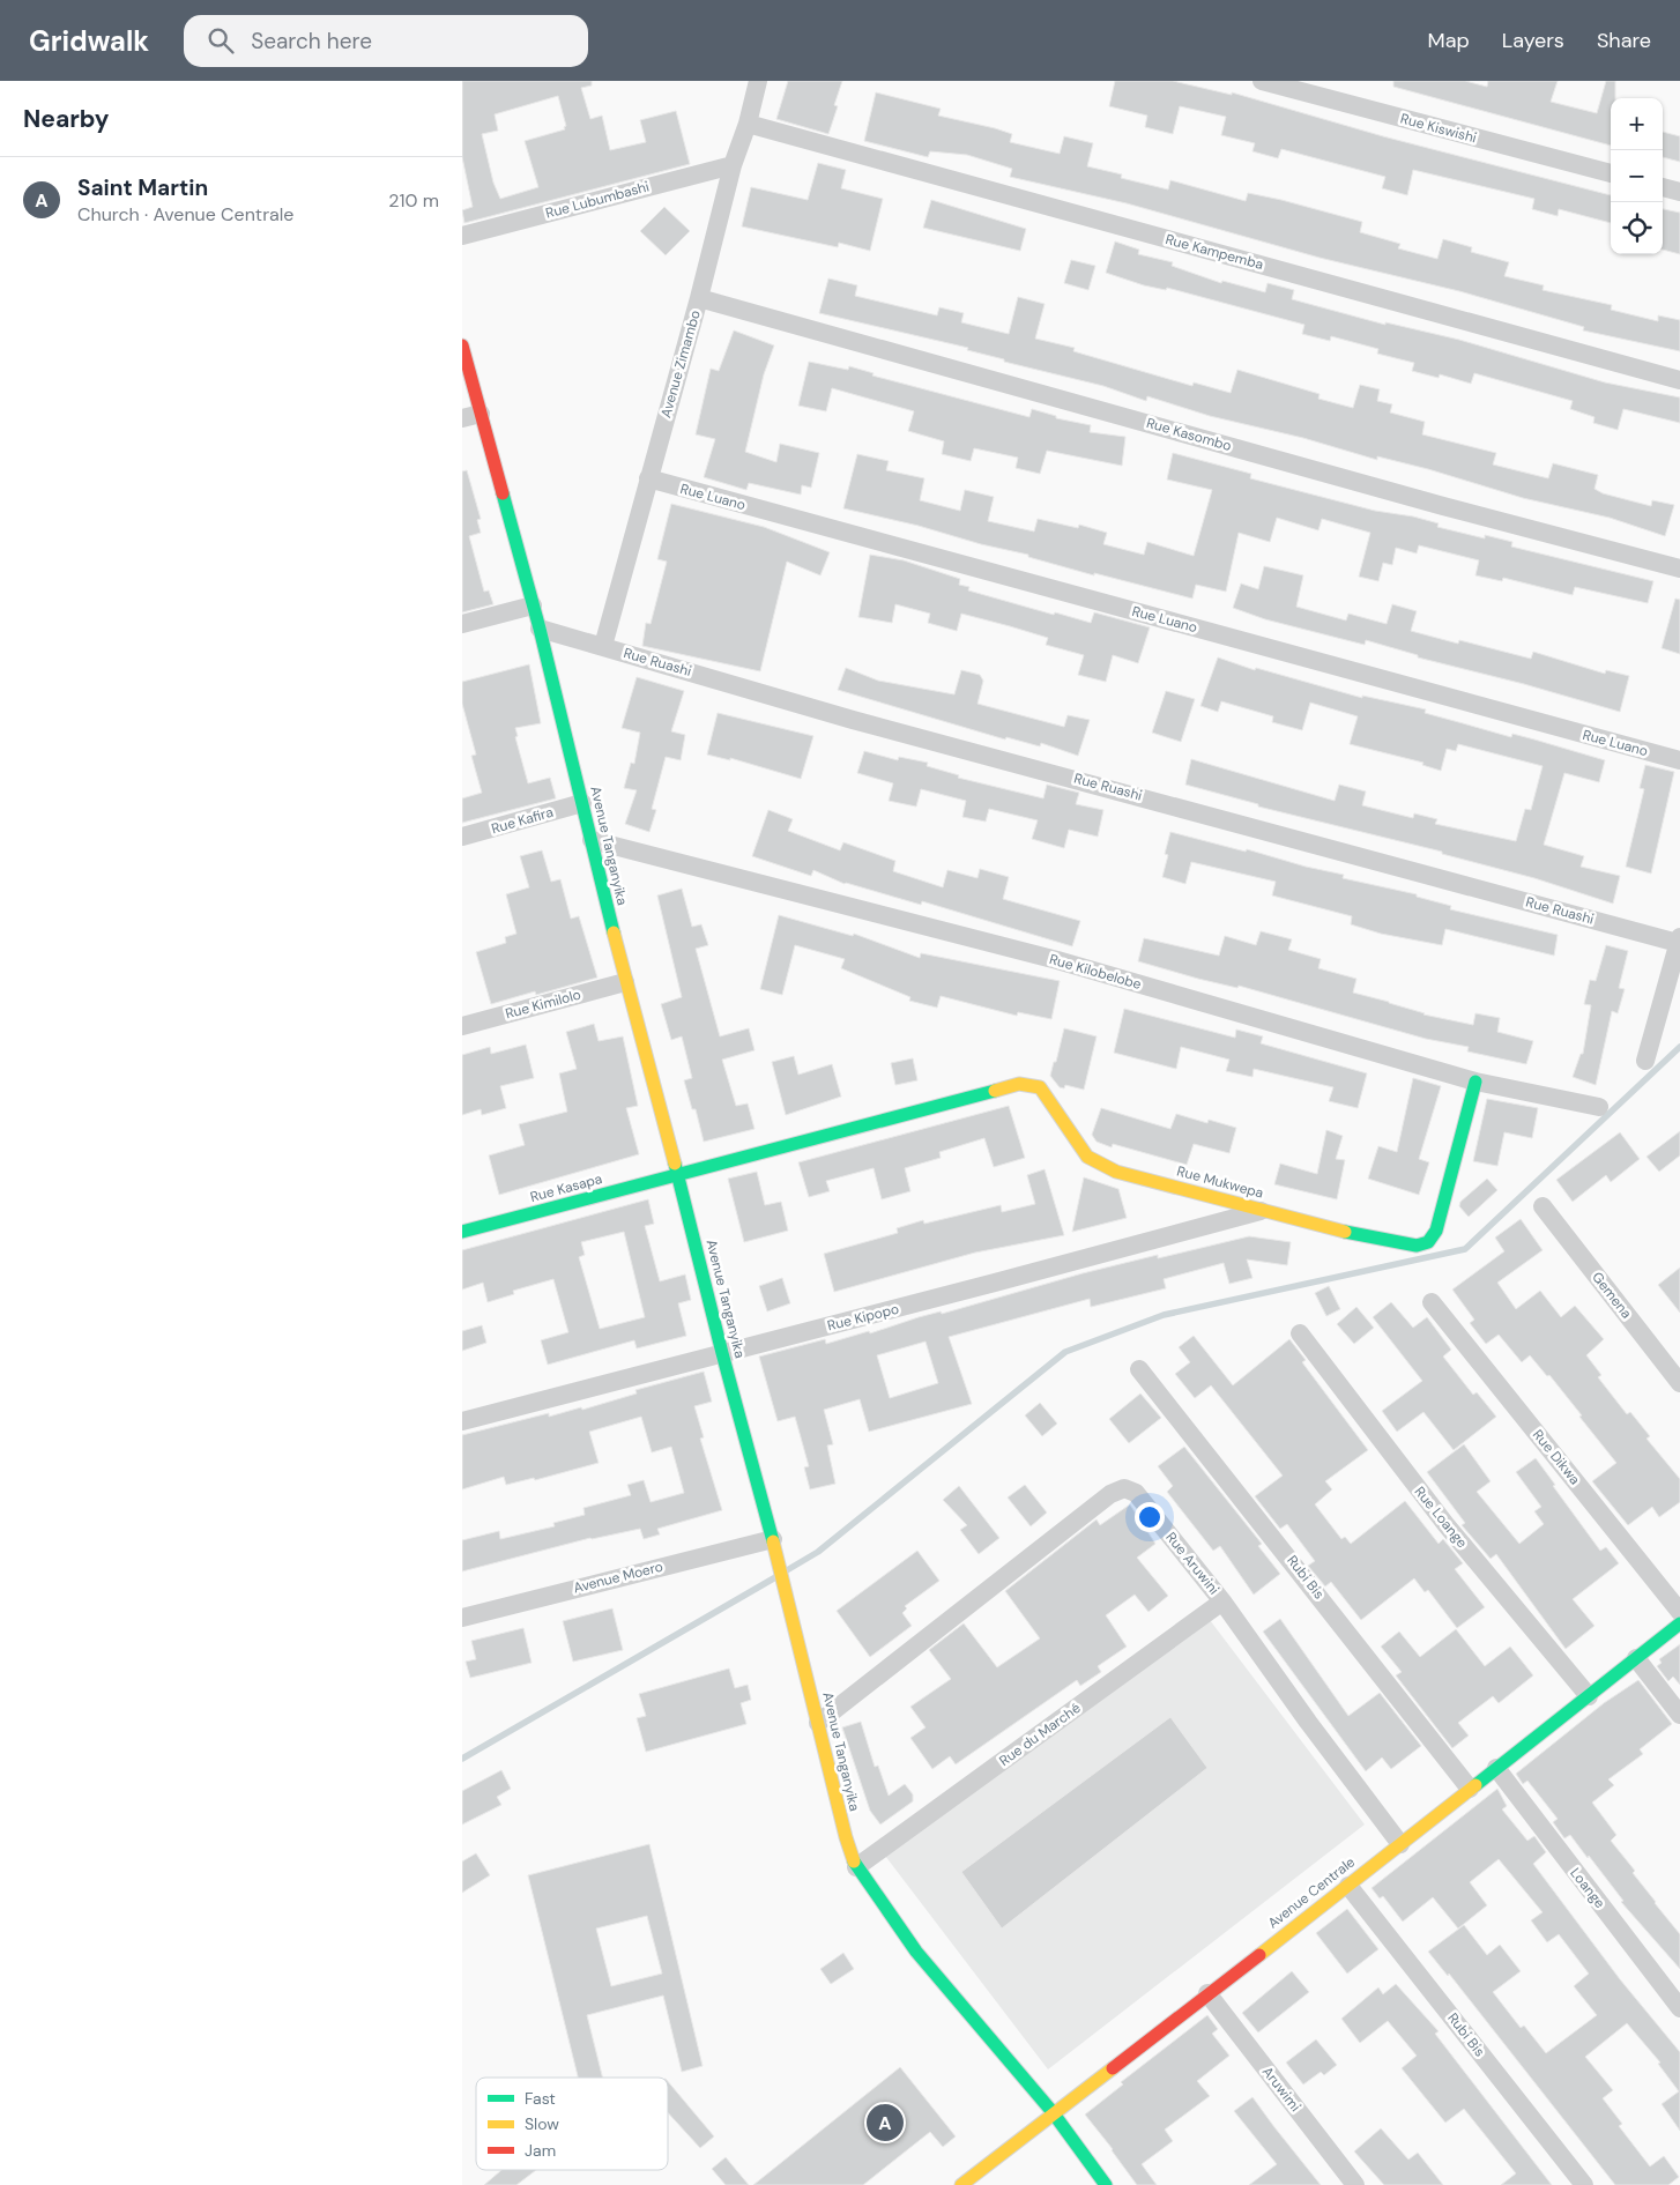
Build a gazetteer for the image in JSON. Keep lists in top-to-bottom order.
{
  "streets": {
    "street": [
      "Rue Kiswishi",
      "Rue Lubumbashi",
      "Rue Kampemba",
      "Avenue Zimambo",
      "Rue Kasombo",
      "Rue Luano",
      "Rue Ruashi",
      "Rue Kafira",
      "Avenue Tanganyika",
      "Rue Kilobelobe",
      "Rue Kimilolo",
      "Rue Mukwepa",
      "Rue Kasapa",
      "Gemena",
      "Rue Kipopo",
      "Rue Dikwa",
      "Rue Loange",
      "Rue Aruwini",
      "Avenue Moero",
      "Rubi Bis",
      "Rue du Marché",
      "Loange",
      "Avenue Centrale",
      "Aruwimi"
    ]
  },
  "crossings": [
    ["Rue Lubumbashi", "Avenue Zimambo"],
    ["Rue Kampemba", "Avenue Zimambo"],
    ["Avenue Zimambo", "Rue Kasombo"],
    ["Avenue Zimambo", "Rue Luano"],
    ["Avenue Zimambo", "Rue Ruashi"],
    ["Rue Ruashi", "Avenue Tanganyika"],
    ["Rue Kafira", "Avenue Tanganyika"],
    ["Avenue Tanganyika", "Rue Kilobelobe"],
    ["Avenue Tanganyika", "Rue Kimilolo"],
    ["Avenue Tanganyika", "Rue Kasapa"],
    ["Avenue Tanganyika", "Rue Kipopo"],
    ["Avenue Tanganyika", "Rue Aruwini"],
    ["Avenue Tanganyika", "Avenue Moero"],
    ["Avenue Tanganyika", "Rue du Marché"],
    ["Avenue Tanganyika", "Avenue Centrale"],
    ["Rue Kilobelobe", "Rue Mukwepa"],
    ["Rue Mukwepa", "Rue Kasapa"],
    ["Rue Mukwepa", "Rue Kipopo"],
    ["Rue Loange", "Avenue Centrale"],
    ["Rue Aruwini", "Rue du Marché"],
    ["Rue Aruwini", "Avenue Centrale"],
    ["Rubi Bis", "Avenue Centrale"],
    ["Loange", "Avenue Centrale"],
    ["Avenue Centrale", "Aruwimi"]
  ],
  "legend": ["Fast", "Slow", "Jam"],
  "page": {
    "header": "Gridwalk",
    "search": "Search here",
    "nav": ["Map", "Layers", "Share"],
    "heading": "Nearby",
    "map_buttons": ["+", "−"],
    "list": [
      {
        "mark": "A",
        "name": "Saint Martin",
        "note": "Church · Avenue Centrale",
        "value": "210 m"
      }
    ],
    "pins": "A"
  }
}
